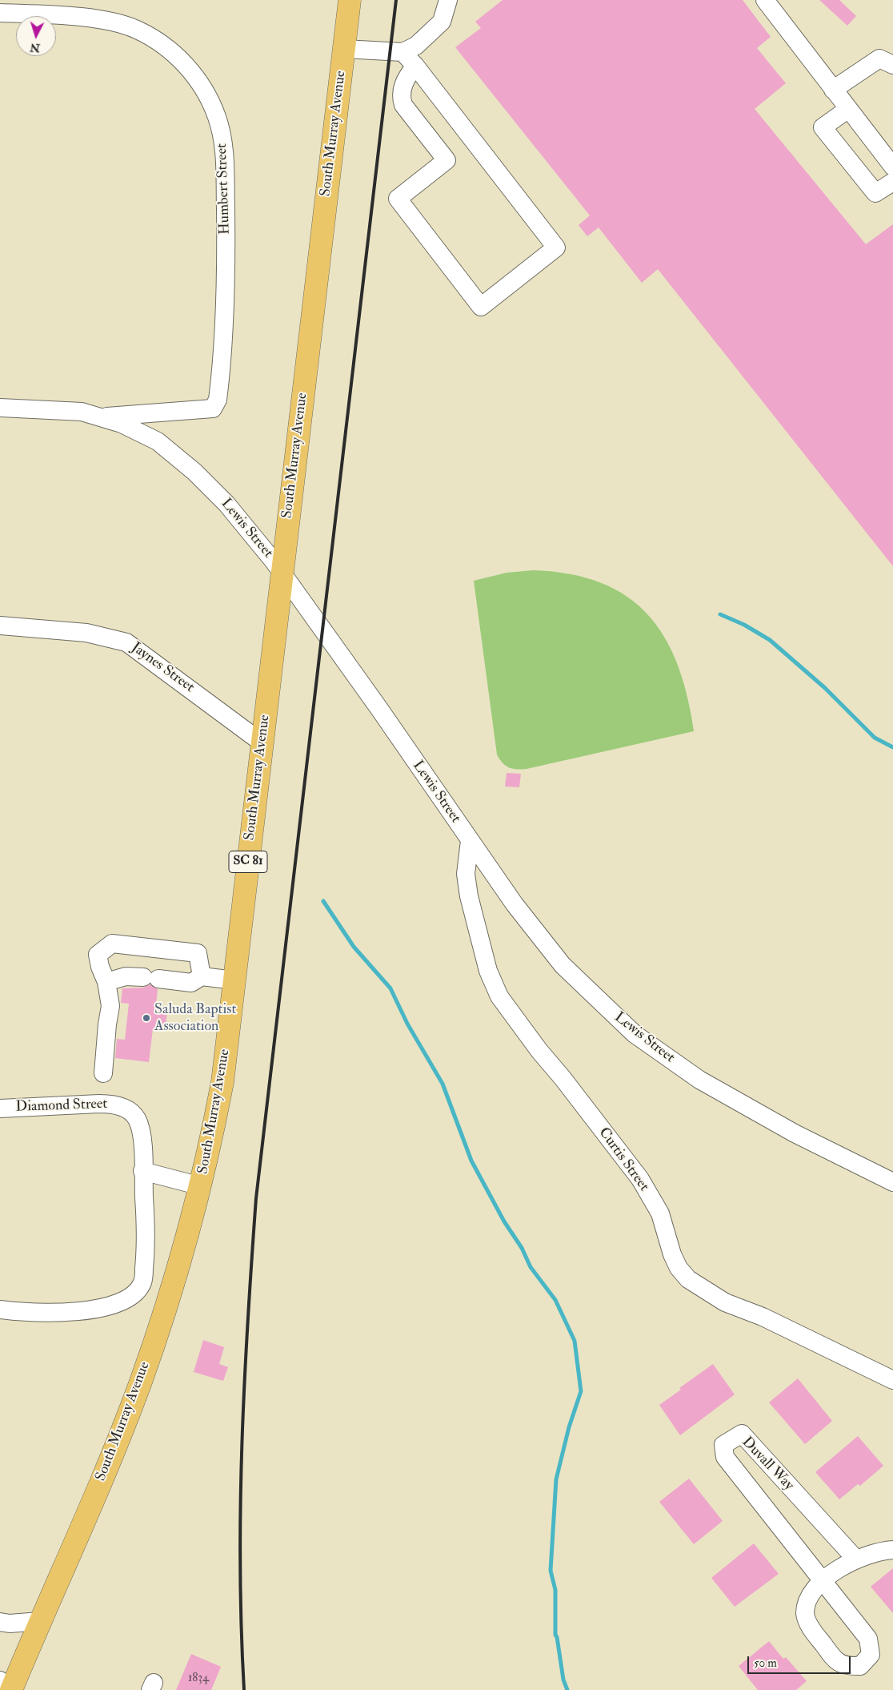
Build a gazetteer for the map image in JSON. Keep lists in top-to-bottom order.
{
  "streets": {
    "main road": ["South Murray Avenue", "SC 81"],
    "street": [
      "Humbert Street",
      "Lewis Street",
      "Jaynes Street",
      "Diamond Street",
      "Curtis Street",
      "Duvall Way"
    ]
  },
  "crossings": [
    ["South Murray Avenue", "Lewis Street"],
    ["South Murray Avenue", "Jaynes Street"],
    ["Humbert Street", "Lewis Street"],
    ["Lewis Street", "Curtis Street"]
  ],
  "places": ["Saluda Baptist Association"],
  "house_numbers": ["1834"],
  "scale_bar": "50 m",
  "north": "bottom"
}
